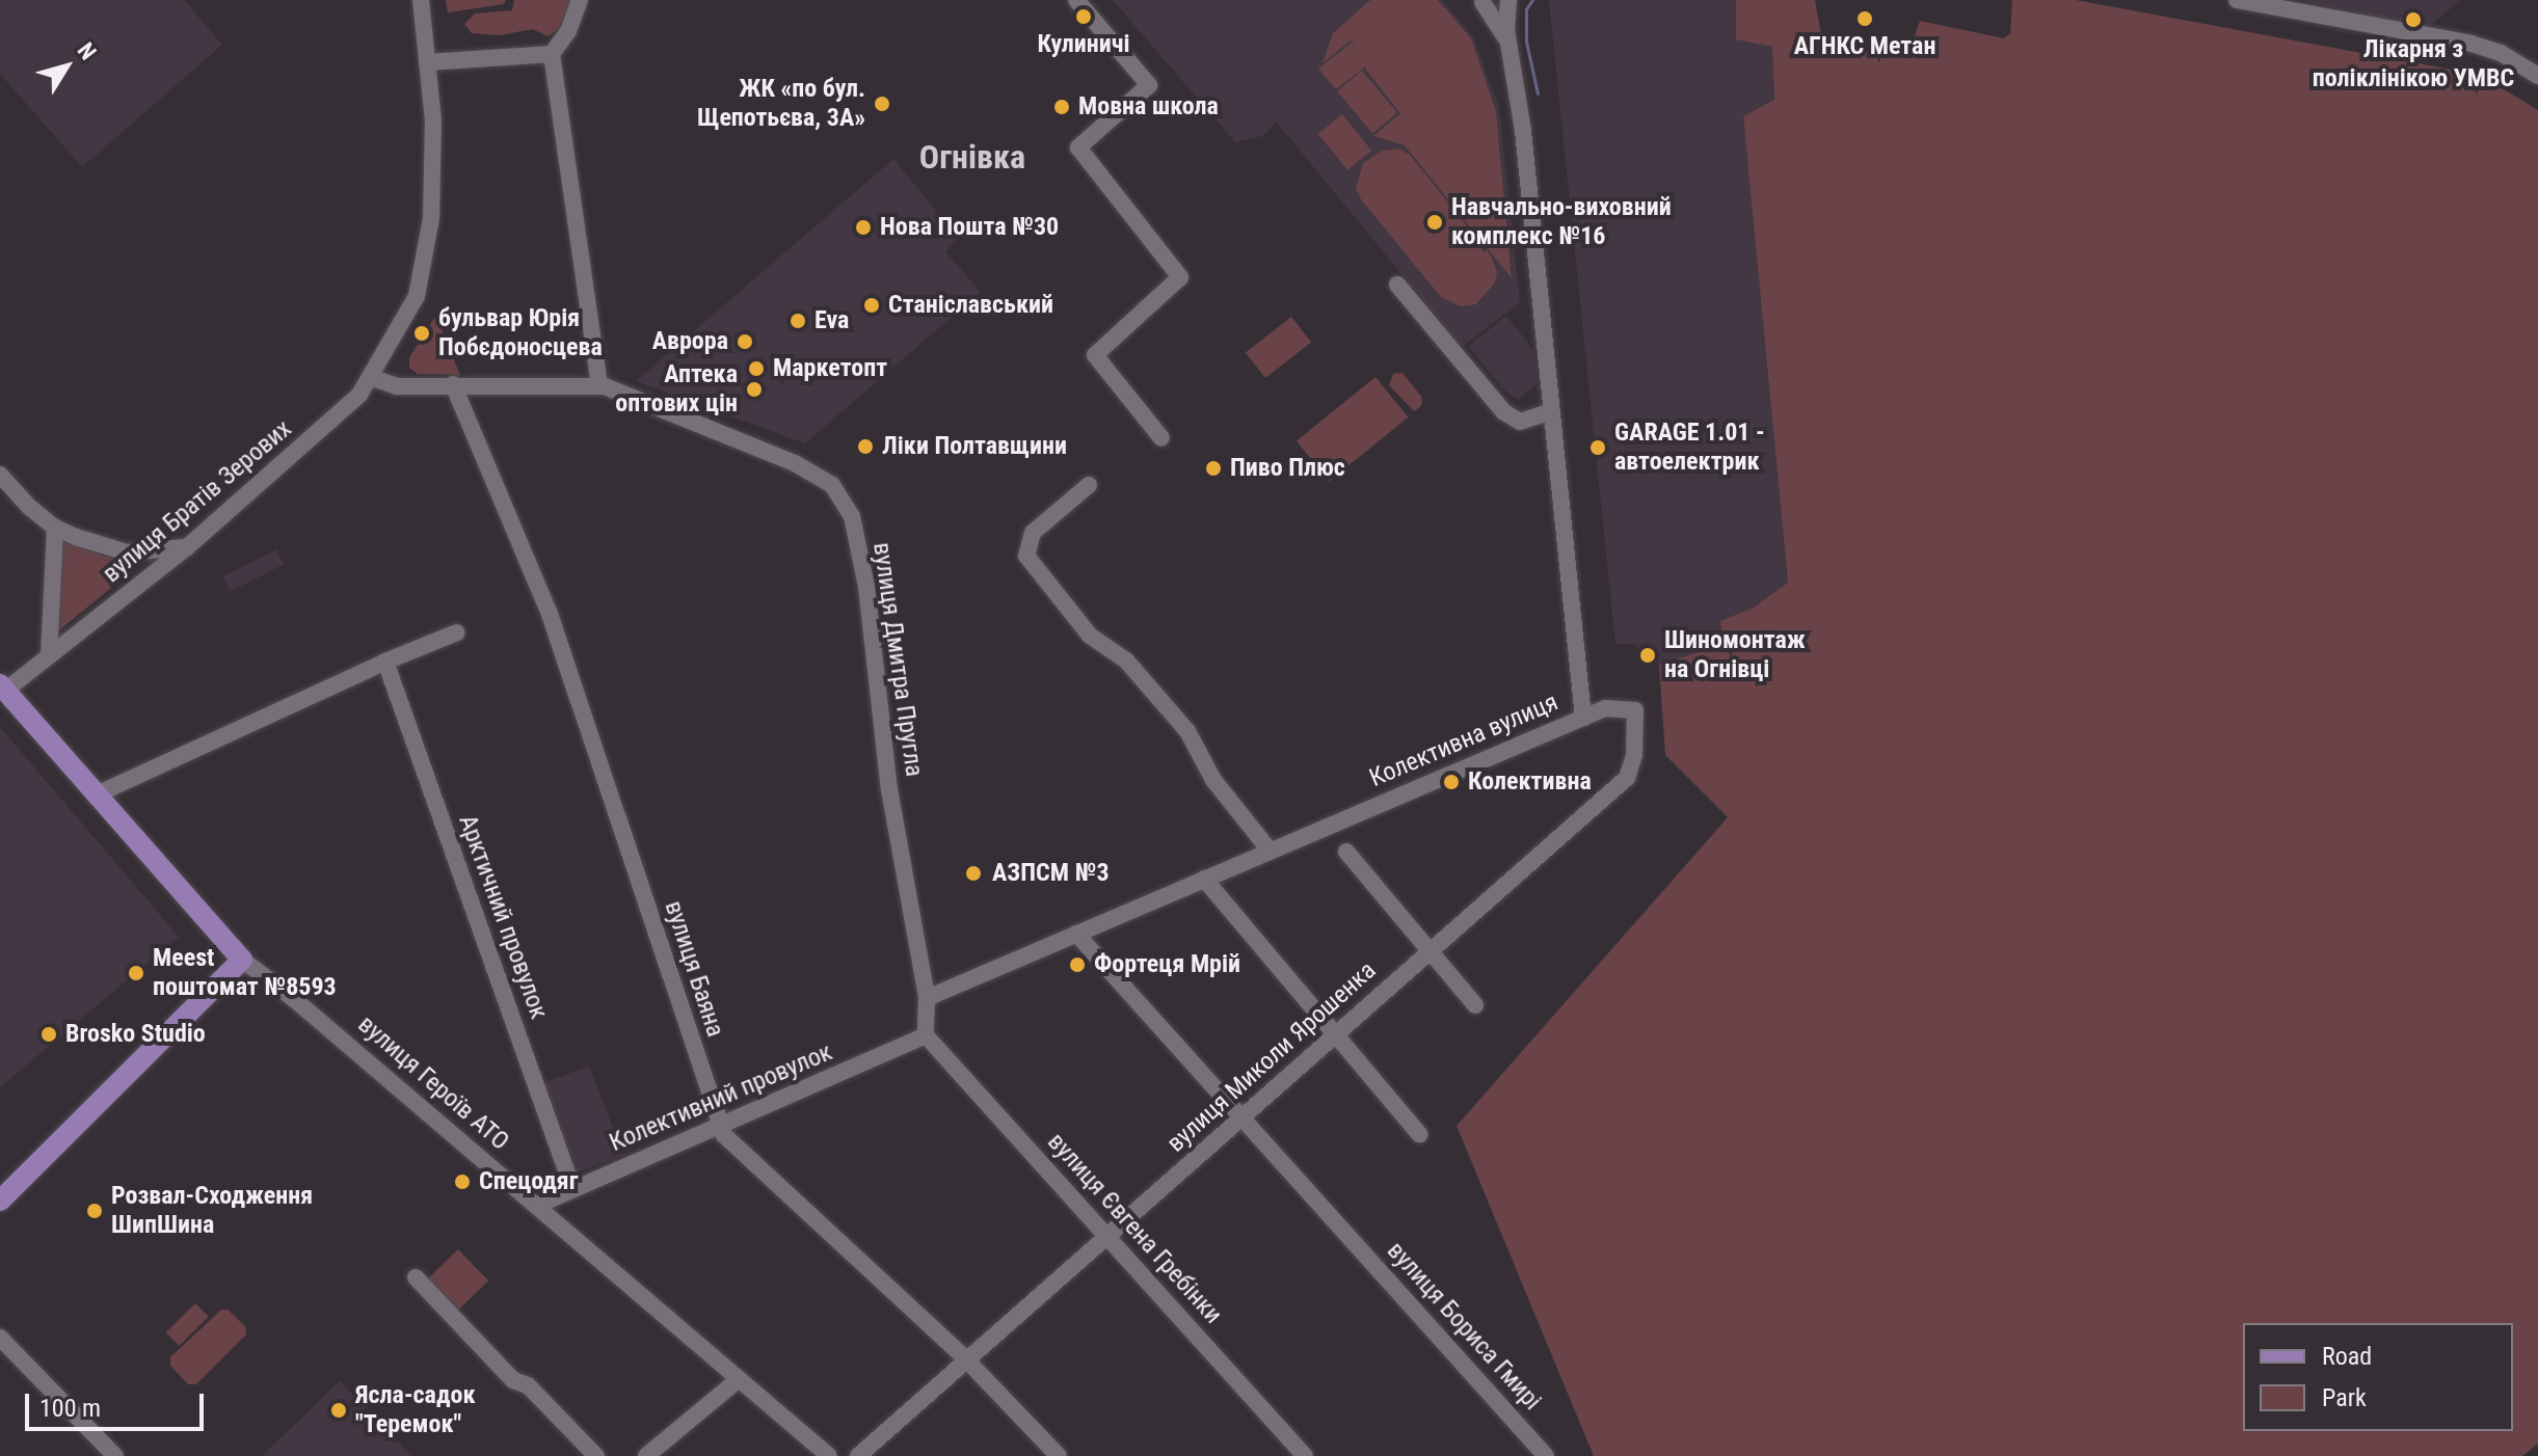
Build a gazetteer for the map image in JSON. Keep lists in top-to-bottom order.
{
  "streets": {
    "main road": ["вулиця Героїв АТО"],
    "street": [
      "вулиця Братів Зерових",
      "вулиця Дмитра Пругла",
      "Колективна вулиця",
      "Арктичний провулок",
      "вулиця Баяна",
      "вулиця Миколи Ярошенка",
      "Колективний провулок",
      "вулиця Євгена Гребінки",
      "вулиця Бориса Гмирі"
    ]
  },
  "crossings": [
    ["вулиця Братів Зерових", "вулиця Дмитра Пругла"],
    ["вулиця Братів Зерових", "вулиця Героїв АТО"],
    ["вулиця Дмитра Пругла", "Колективна вулиця"],
    ["вулиця Дмитра Пругла", "вулиця Баяна"],
    ["вулиця Дмитра Пругла", "Колективний провулок"],
    ["вулиця Дмитра Пругла", "вулиця Євгена Гребінки"],
    ["Колективна вулиця", "вулиця Миколи Ярошенка"],
    ["Колективна вулиця", "вулиця Бориса Гмирі"],
    ["Арктичний провулок", "Колективний провулок"],
    ["вулиця Баяна", "вулиця Миколи Ярошенка"],
    ["вулиця Баяна", "Колективний провулок"],
    ["вулиця Миколи Ярошенка", "вулиця Євгена Гребінки"],
    ["вулиця Миколи Ярошенка", "вулиця Бориса Гмирі"],
    ["вулиця Героїв АТО", "Колективний провулок"],
    ["Колективний провулок", "вулиця Євгена Гребінки"]
  ],
  "districts": ["Огнівка"],
  "places": [
    "Кулиничі",
    "АГНКС Метан",
    "Лікарня з поліклінікою УМВС",
    "ЖК «по бул. Щепотьєва, 3А»",
    "Мовна школа",
    "Навчально-виховний комплекс №16",
    "Нова Пошта №30",
    "Станіславський",
    "Eva",
    "бульвар Юрія Побєдоносцева",
    "Аврора",
    "Маркетопт",
    "Аптека оптових цін",
    "Ліки Полтавщини",
    "GARAGE 1.01 - автоелектрик",
    "Пиво Плюс",
    "Шиномонтаж на Огнівці",
    "Колективна",
    "АЗПСМ №3",
    "Фортеця Мрій",
    "Meest поштомат №8593",
    "Brosko Studio",
    "Спецодяг",
    "Розвал-Сходження ШипШина",
    "Ясла-садок \"Теремок\""
  ],
  "legend": ["Road", "Park"],
  "scale_bar": "100 m",
  "north": "top right"
}
